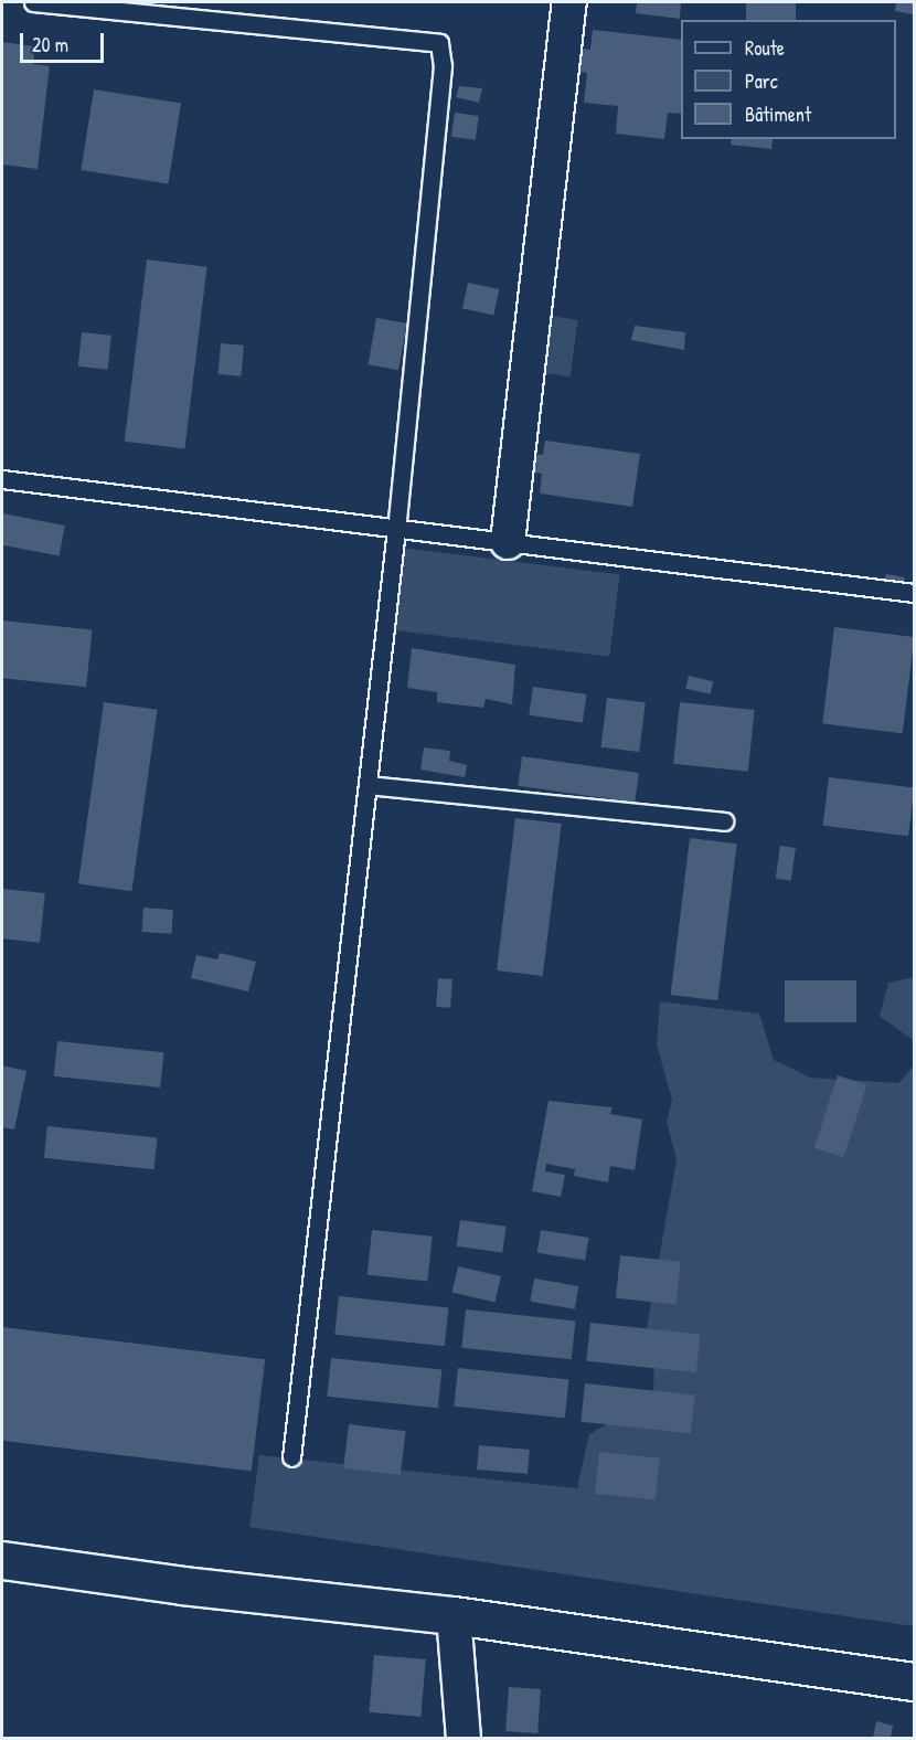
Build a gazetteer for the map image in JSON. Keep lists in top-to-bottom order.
{
  "legend": ["Route", "Parc", "Bâtiment"],
  "scale_bar": "20 m"
}
